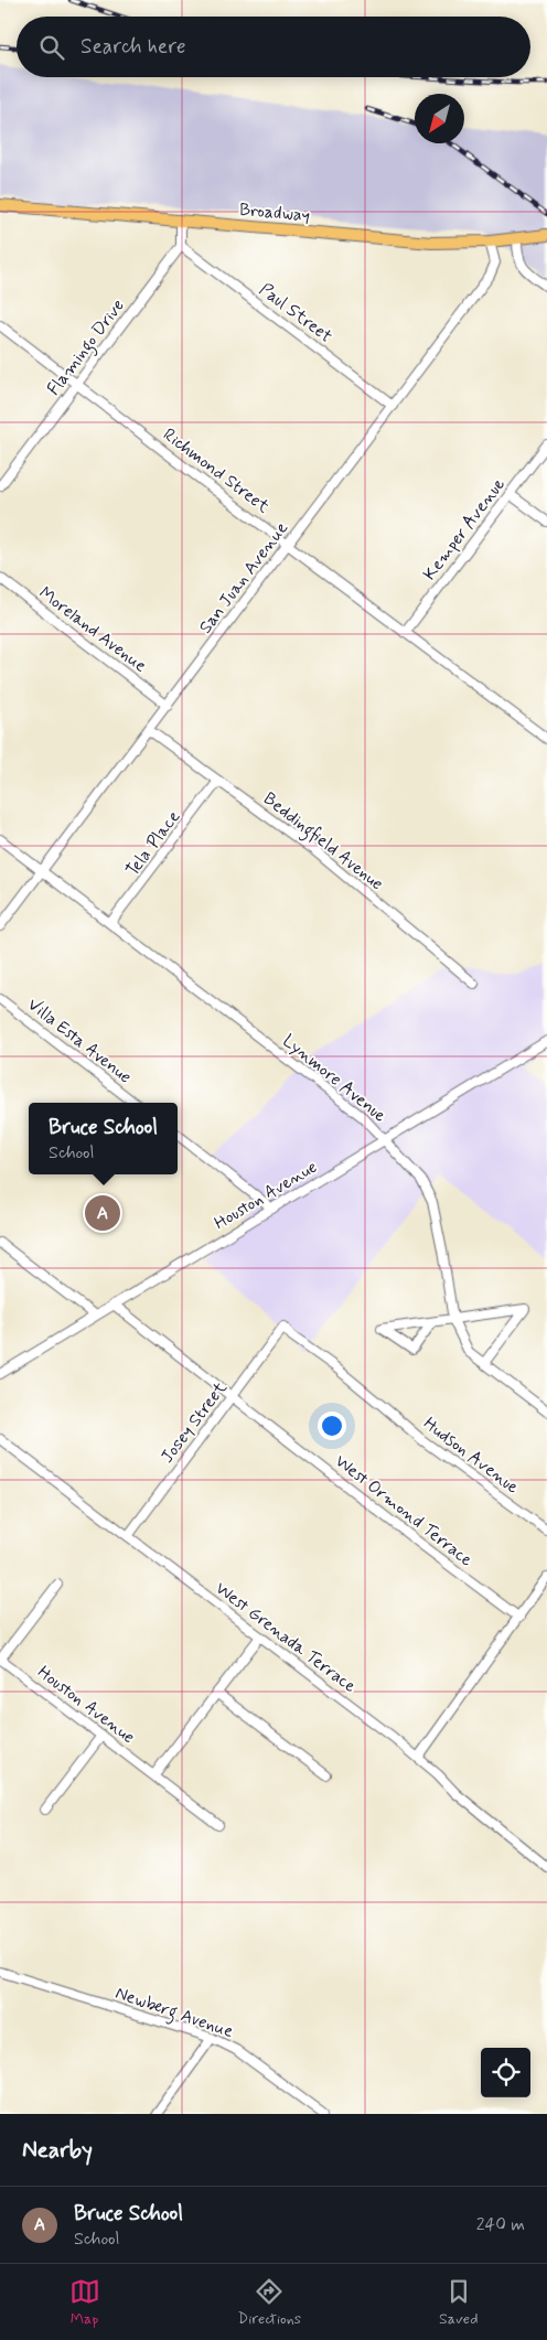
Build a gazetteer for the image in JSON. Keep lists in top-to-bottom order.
{
  "streets": {
    "main road": ["Broadway"],
    "street": [
      "Paul Street",
      "Flamingo Drive",
      "Richmond Street",
      "Kemper Avenue",
      "San Juan Avenue",
      "Moreland Avenue",
      "Beddingfield Avenue",
      "Tela Place",
      "Villa Esta Avenue",
      "Lynmore Avenue",
      "Houston Avenue",
      "Josey Street",
      "Hudson Avenue",
      "West Ormond Terrace",
      "West Grenada Terrace",
      "Newberg Avenue"
    ]
  },
  "crossings": [
    ["Broadway", "San Juan Avenue"],
    ["Paul Street", "Flamingo Drive"],
    ["Paul Street", "San Juan Avenue"],
    ["Flamingo Drive", "Richmond Street"],
    ["Richmond Street", "Kemper Avenue"],
    ["Richmond Street", "San Juan Avenue"],
    ["San Juan Avenue", "Moreland Avenue"],
    ["San Juan Avenue", "Beddingfield Avenue"],
    ["San Juan Avenue", "Lynmore Avenue"],
    ["Beddingfield Avenue", "Tela Place"],
    ["Tela Place", "Lynmore Avenue"],
    ["Lynmore Avenue", "Houston Avenue"],
    ["Houston Avenue", "West Ormond Terrace"],
    ["Josey Street", "Hudson Avenue"],
    ["Josey Street", "West Ormond Terrace"],
    ["Josey Street", "West Grenada Terrace"]
  ],
  "north": "bottom left",
  "page": {
    "search": "Search here",
    "popup": ["Bruce School", "School"],
    "pins": "A",
    "heading": "Nearby",
    "list": [
      {
        "mark": "A",
        "name": "Bruce School",
        "note": "School",
        "value": "240 m"
      }
    ],
    "nav": ["Map", "Directions", "Saved"]
  }
}
